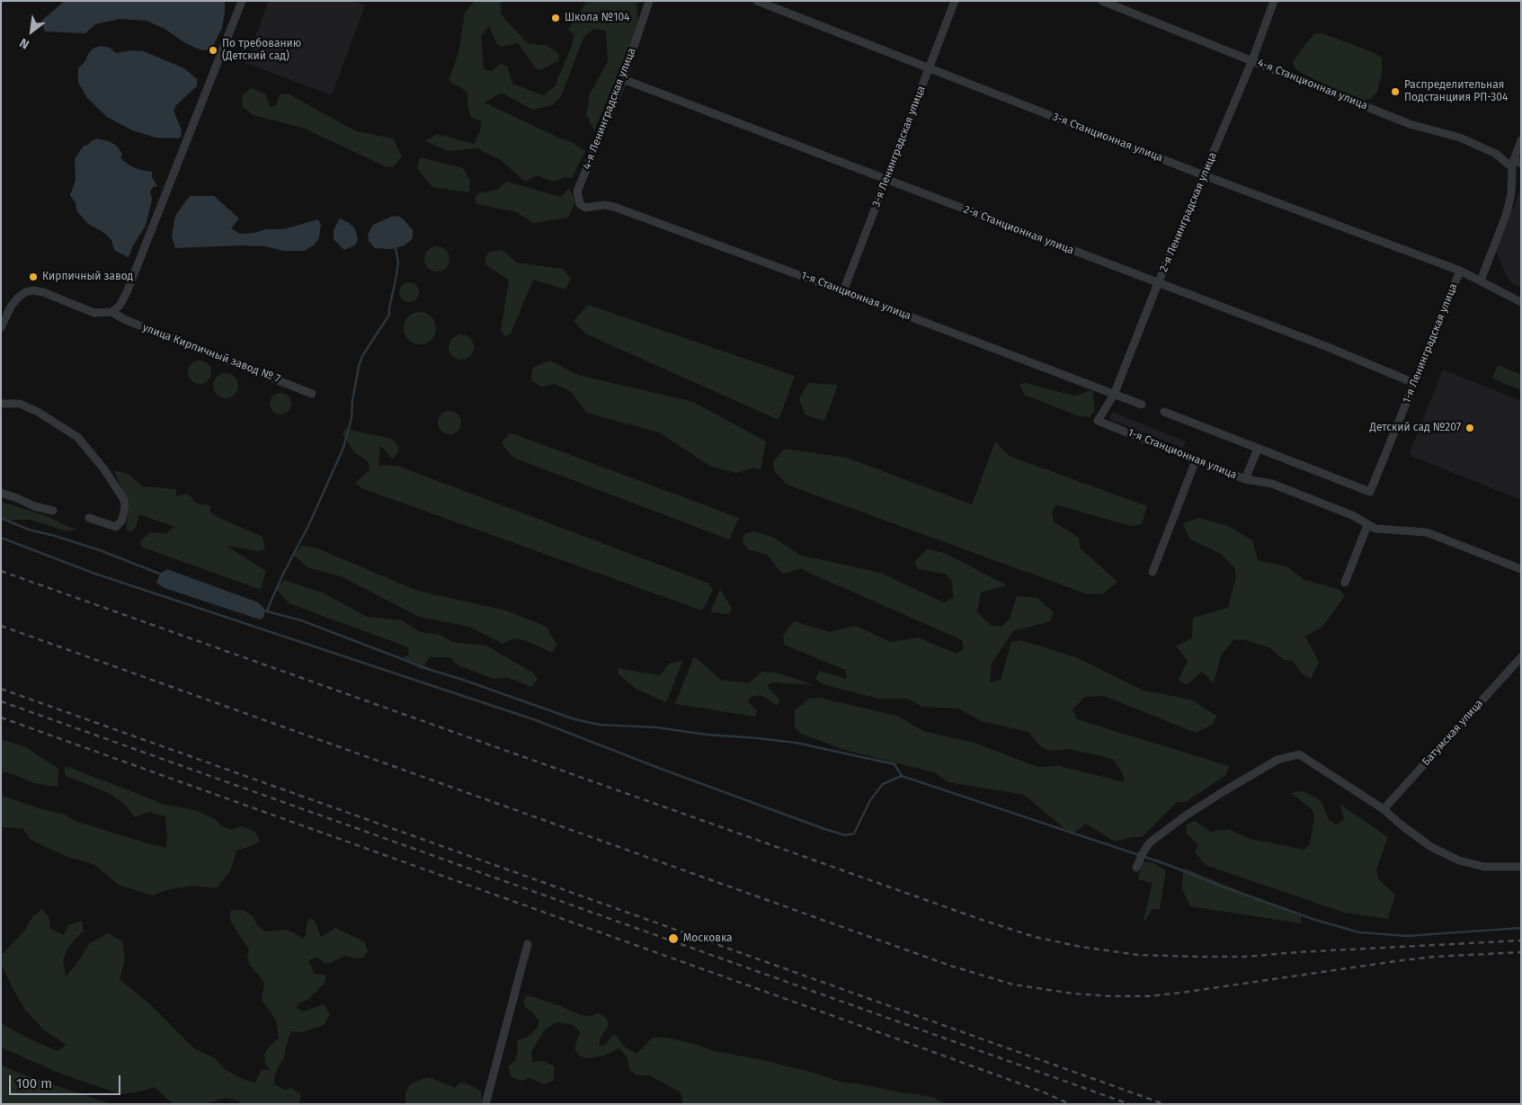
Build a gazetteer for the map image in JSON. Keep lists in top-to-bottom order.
{
  "streets": {
    "street": [
      "4-я Станционная улица",
      "4-я Ленинградская улица",
      "3-я Станционная улица",
      "3-я Ленинградская улица",
      "2-я Ленинградская улица",
      "2-я Станционная улица",
      "1-я Станционная улица",
      "1-я Ленинградская улица",
      "улица Кирпичный завод № 7",
      "Батумская улица"
    ]
  },
  "crossings": [
    ["4-я Станционная улица", "2-я Ленинградская улица"],
    ["4-я Ленинградская улица", "2-я Станционная улица"],
    ["4-я Ленинградская улица", "1-я Станционная улица"],
    ["3-я Станционная улица", "3-я Ленинградская улица"],
    ["3-я Станционная улица", "2-я Ленинградская улица"],
    ["3-я Станционная улица", "1-я Ленинградская улица"],
    ["3-я Ленинградская улица", "2-я Станционная улица"],
    ["3-я Ленинградская улица", "1-я Станционная улица"],
    ["2-я Ленинградская улица", "2-я Станционная улица"],
    ["2-я Ленинградская улица", "1-я Станционная улица"],
    ["2-я Станционная улица", "1-я Ленинградская улица"]
  ],
  "places": [
    "Школа №104",
    "По требованию (Детский сад)",
    "Распределительная Подстанциия РП-304",
    "Кирпичный завод",
    "Детский сад №207",
    "Московка"
  ],
  "scale_bar": "100 m",
  "north": "bottom left"
}
